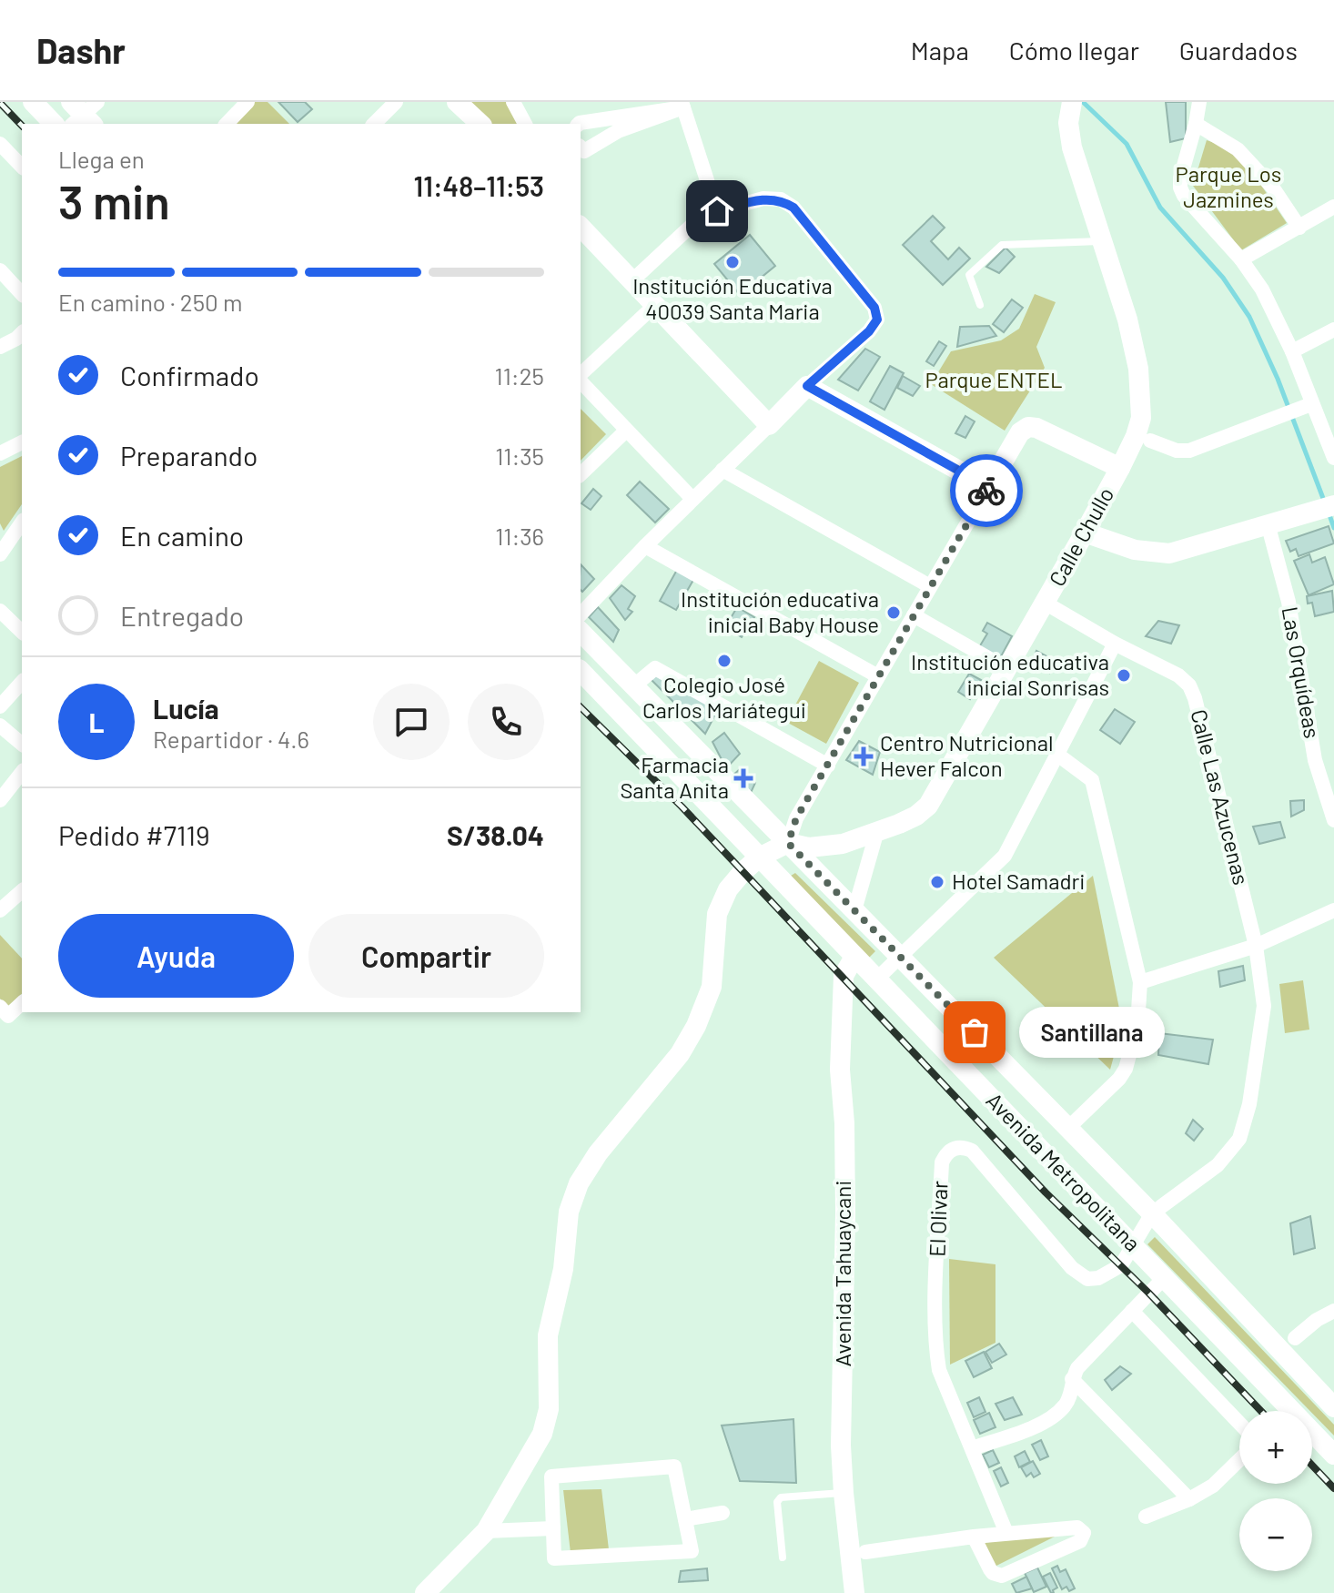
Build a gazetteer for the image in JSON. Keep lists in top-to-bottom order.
{
  "streets": {
    "main road": ["Calle Chullo", "Avenida Metropolitana", "Avenida Tahuaycani"],
    "street": ["Las Orquídeas", "Calle Las Azucenas", "El Olivar"]
  },
  "crossings": [
    ["Calle Chullo", "Calle Las Azucenas"],
    ["Calle Chullo", "Avenida Metropolitana"],
    ["Calle Las Azucenas", "Avenida Metropolitana"],
    ["Avenida Metropolitana", "El Olivar"],
    ["Avenida Metropolitana", "Avenida Tahuaycani"]
  ],
  "parks": ["Parque Los Jazmines", "Parque ENTEL"],
  "places": {
    "other": [
      "Institución Educativa 40039 Santa Maria",
      "Institución educativa inicial Baby House",
      "Colegio José Carlos Mariátegui",
      "Institución educativa inicial Sonrisas",
      "Hotel Samadri",
      "Santillana"
    ],
    "health": ["Centro Nutricional Hever Falcon", "Farmacia Santa Anita"]
  },
  "page": {
    "header": "Dashr",
    "nav": ["Mapa", "Cómo llegar", "Guardados"],
    "heading": ["3 min", "Llega en", "11:48–11:53"],
    "panel": [
      "Lucía",
      "Repartidor · 4.6",
      "Pedido #7119",
      "S/38.04"
    ],
    "bar": "En camino · 250 m",
    "list": [
      ["Confirmado", "11:25"],
      ["Preparando", "11:35"],
      ["En camino", "11:36"],
      "Entregado"
    ],
    "round": "L",
    "buttons": ["Ayuda", "Compartir"],
    "bubble": "Santillana",
    "map_buttons": ["+", "−"]
  }
}
